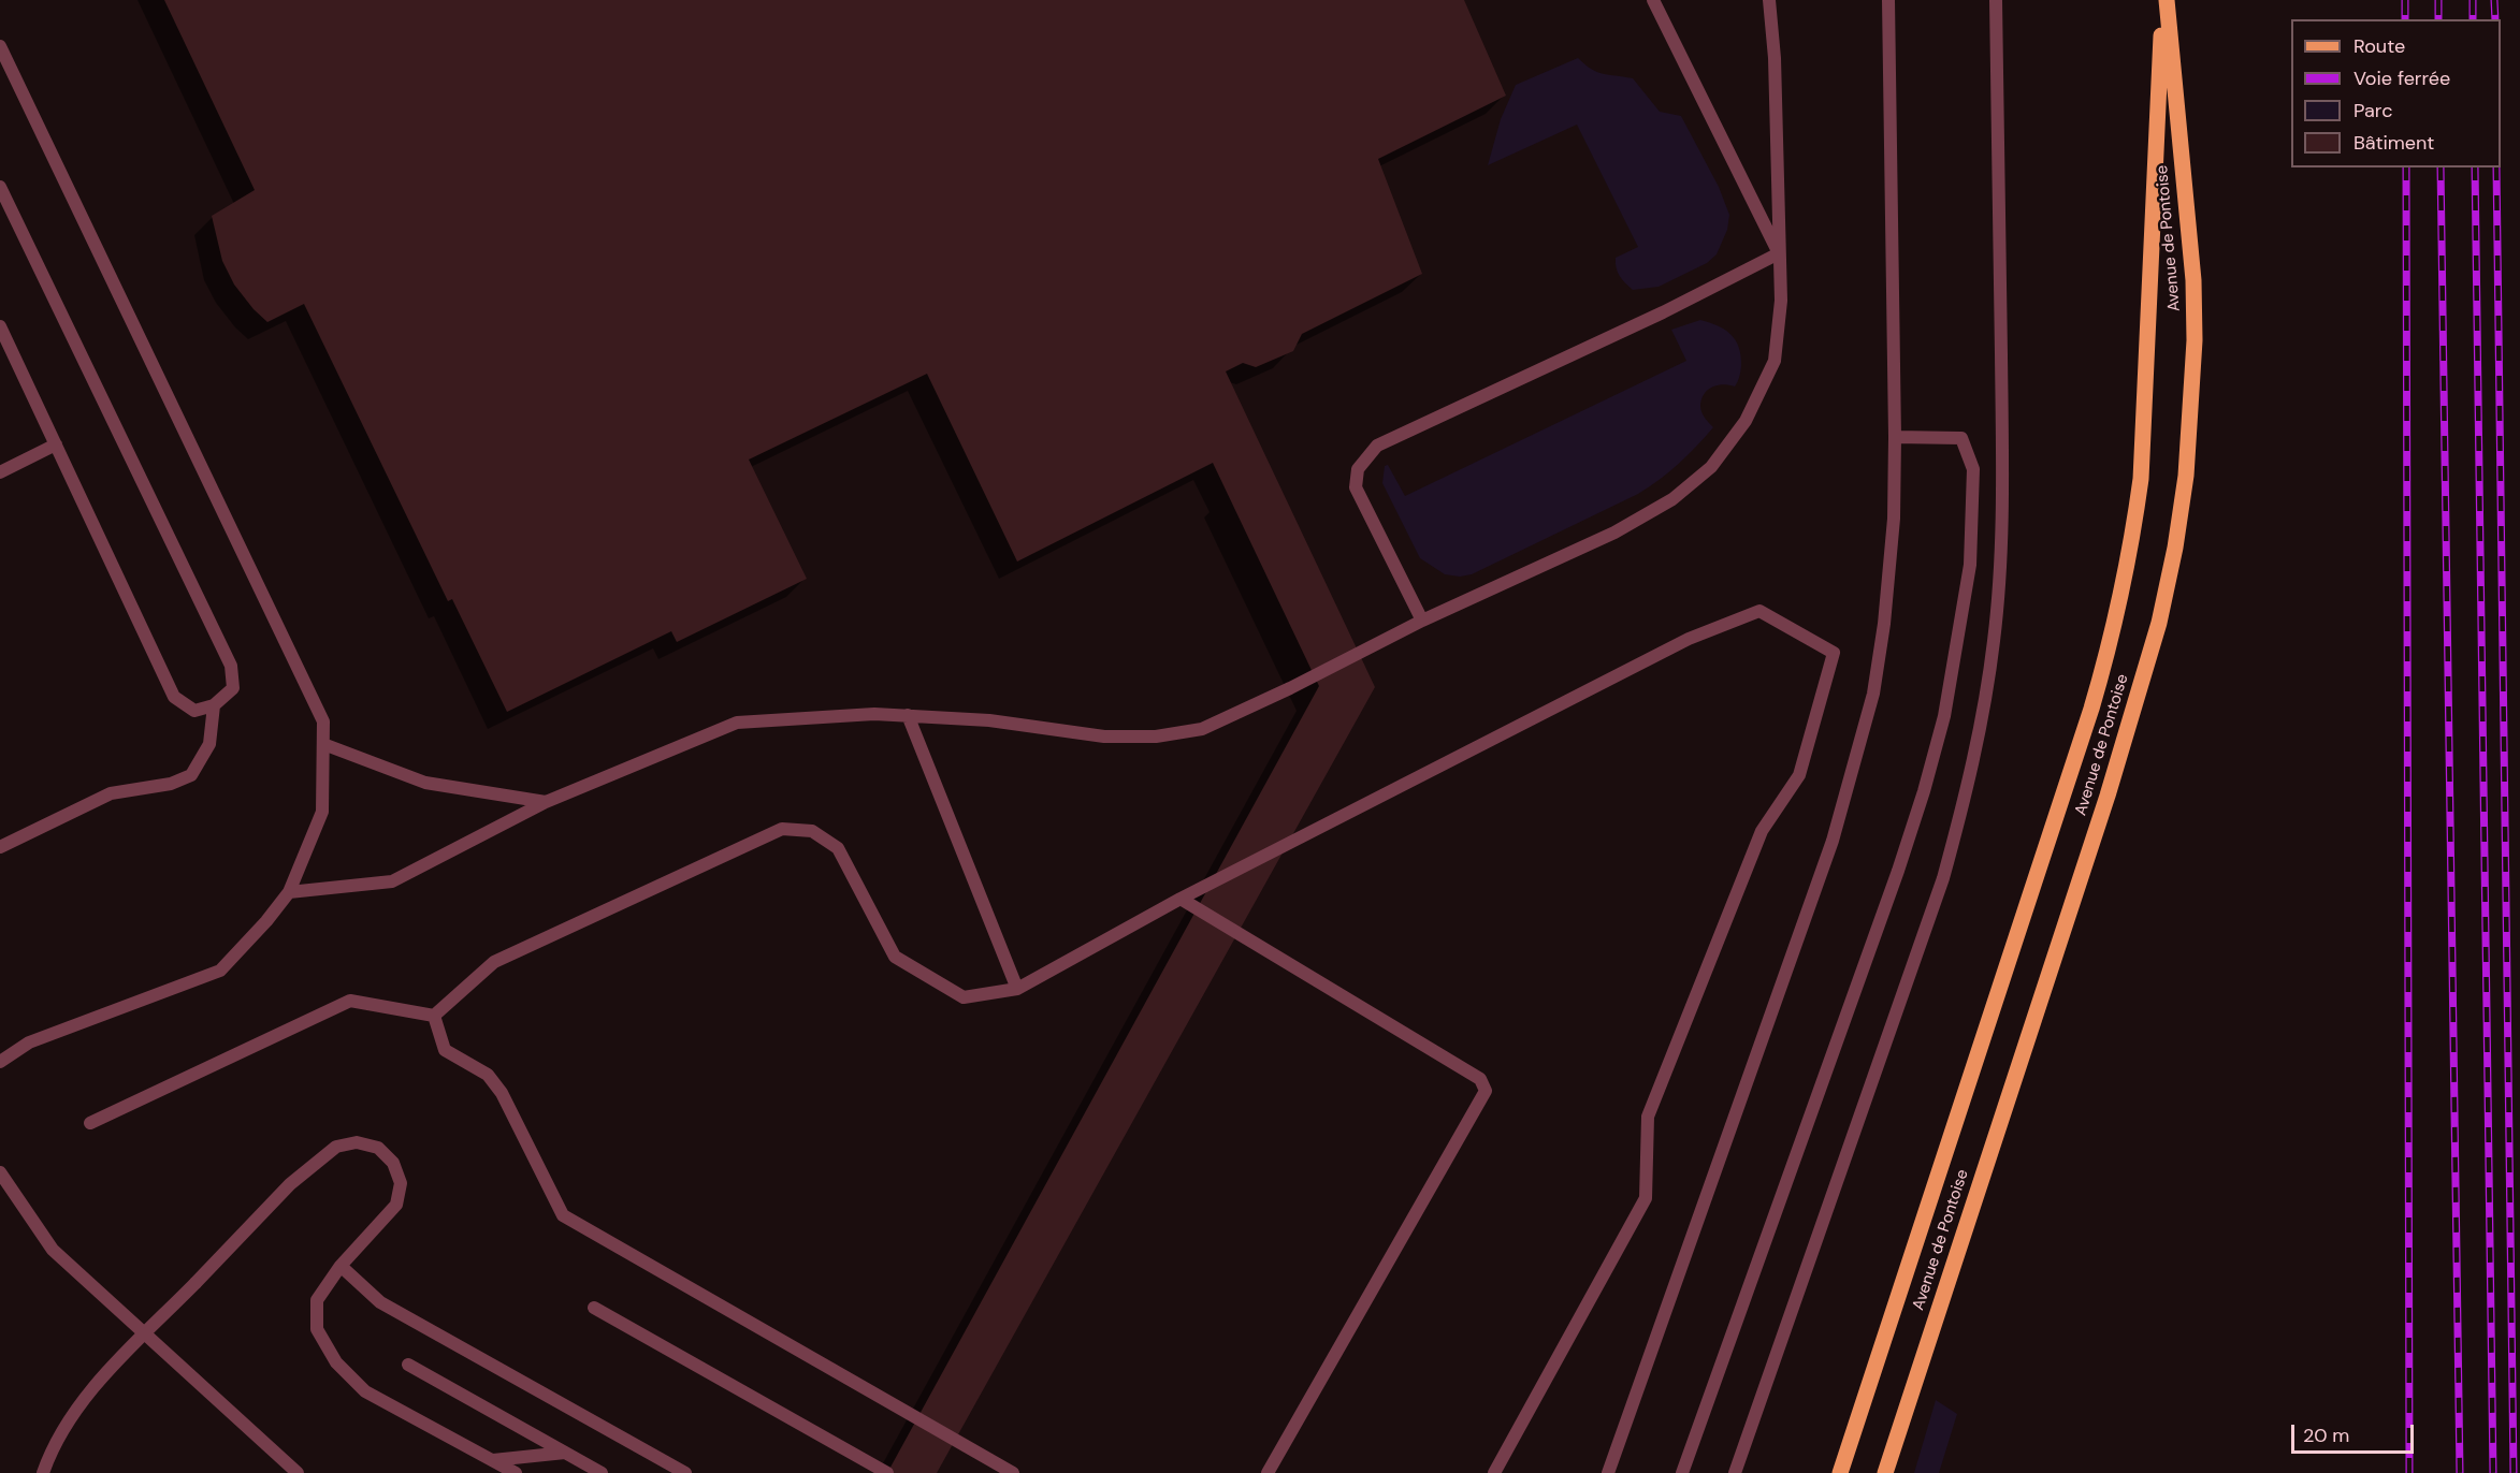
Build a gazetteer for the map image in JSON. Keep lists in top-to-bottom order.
{
  "streets": {
    "main road": ["Avenue de Pontoise"]
  },
  "legend": [
    "Route",
    "Voie ferrée",
    "Parc",
    "Bâtiment"
  ],
  "scale_bar": "20 m"
}
